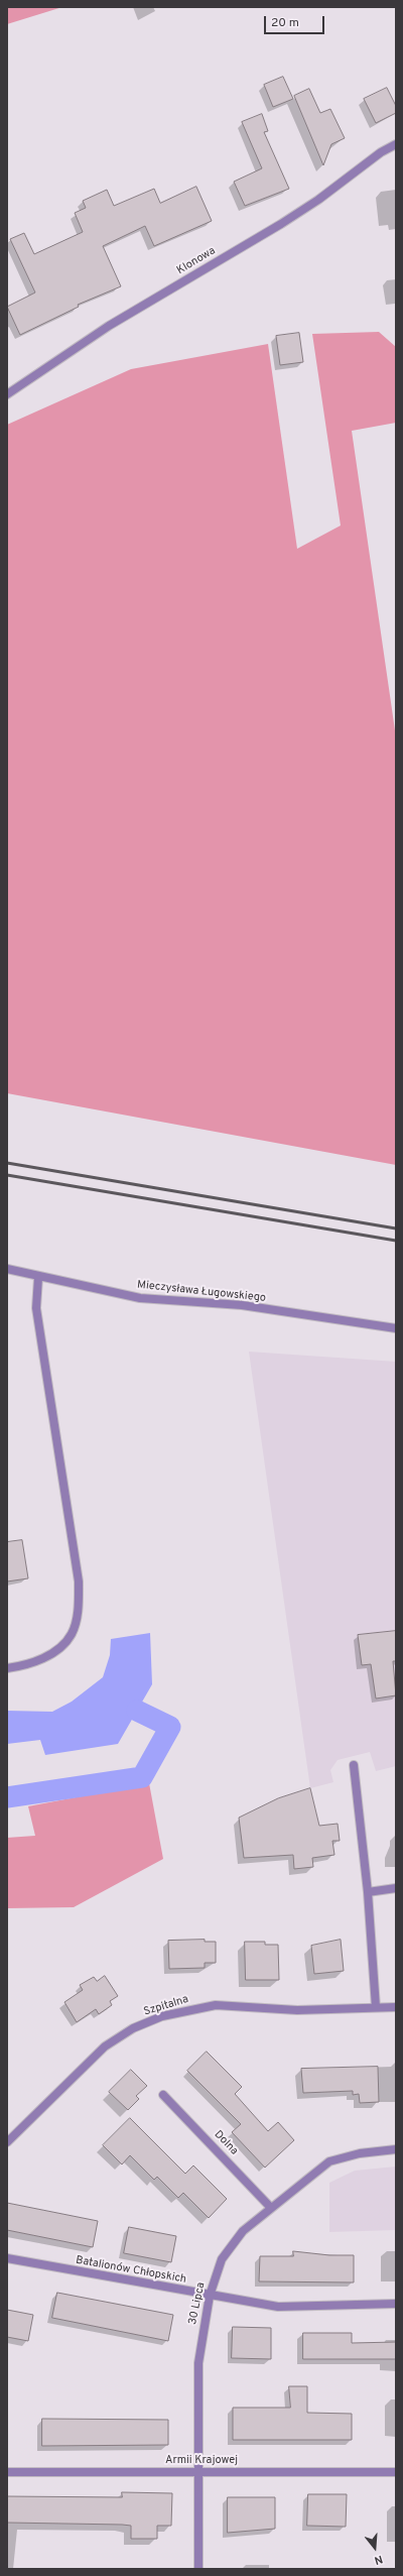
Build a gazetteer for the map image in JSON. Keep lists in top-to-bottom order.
{
  "streets": {
    "street": [
      "Klonowa",
      "Mieczysława Ługowskiego",
      "Szpitalna",
      "Dolna",
      "Batalionów Chłopskich",
      "30 Lipca",
      "Armii Krajowej"
    ]
  },
  "crossings": [
    ["Dolna", "30 Lipca"],
    ["Batalionów Chłopskich", "30 Lipca"],
    ["30 Lipca", "Armii Krajowej"]
  ],
  "scale_bar": "20 m",
  "north": "bottom"
}
